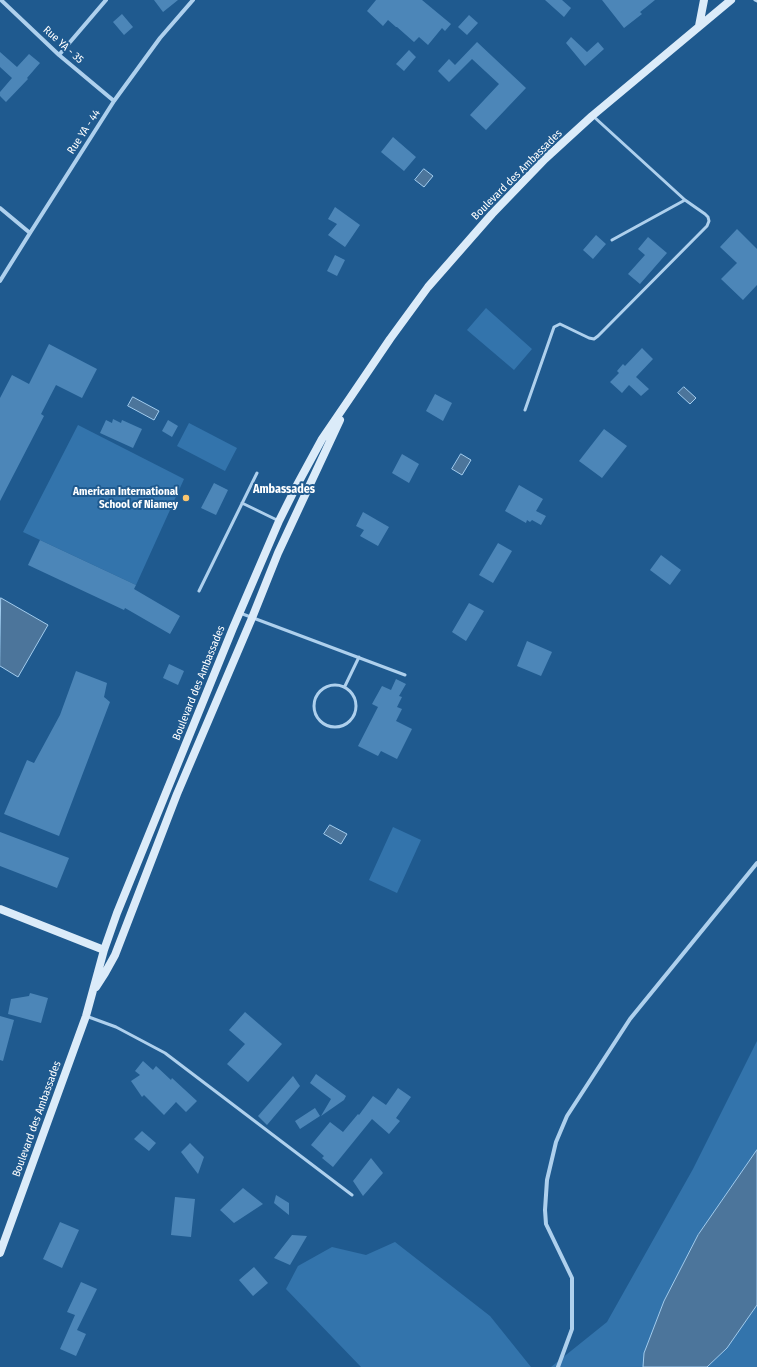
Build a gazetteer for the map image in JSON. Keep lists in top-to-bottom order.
{
  "streets": {
    "main road": ["Boulevard des Ambassades"],
    "street": ["Rue YA - 35", "Rue YA - 44"]
  },
  "crossings": [
    ["Rue YA - 35", "Rue YA - 44"]
  ],
  "districts": ["Ambassades"],
  "places": ["American International School of Niamey"]
}
